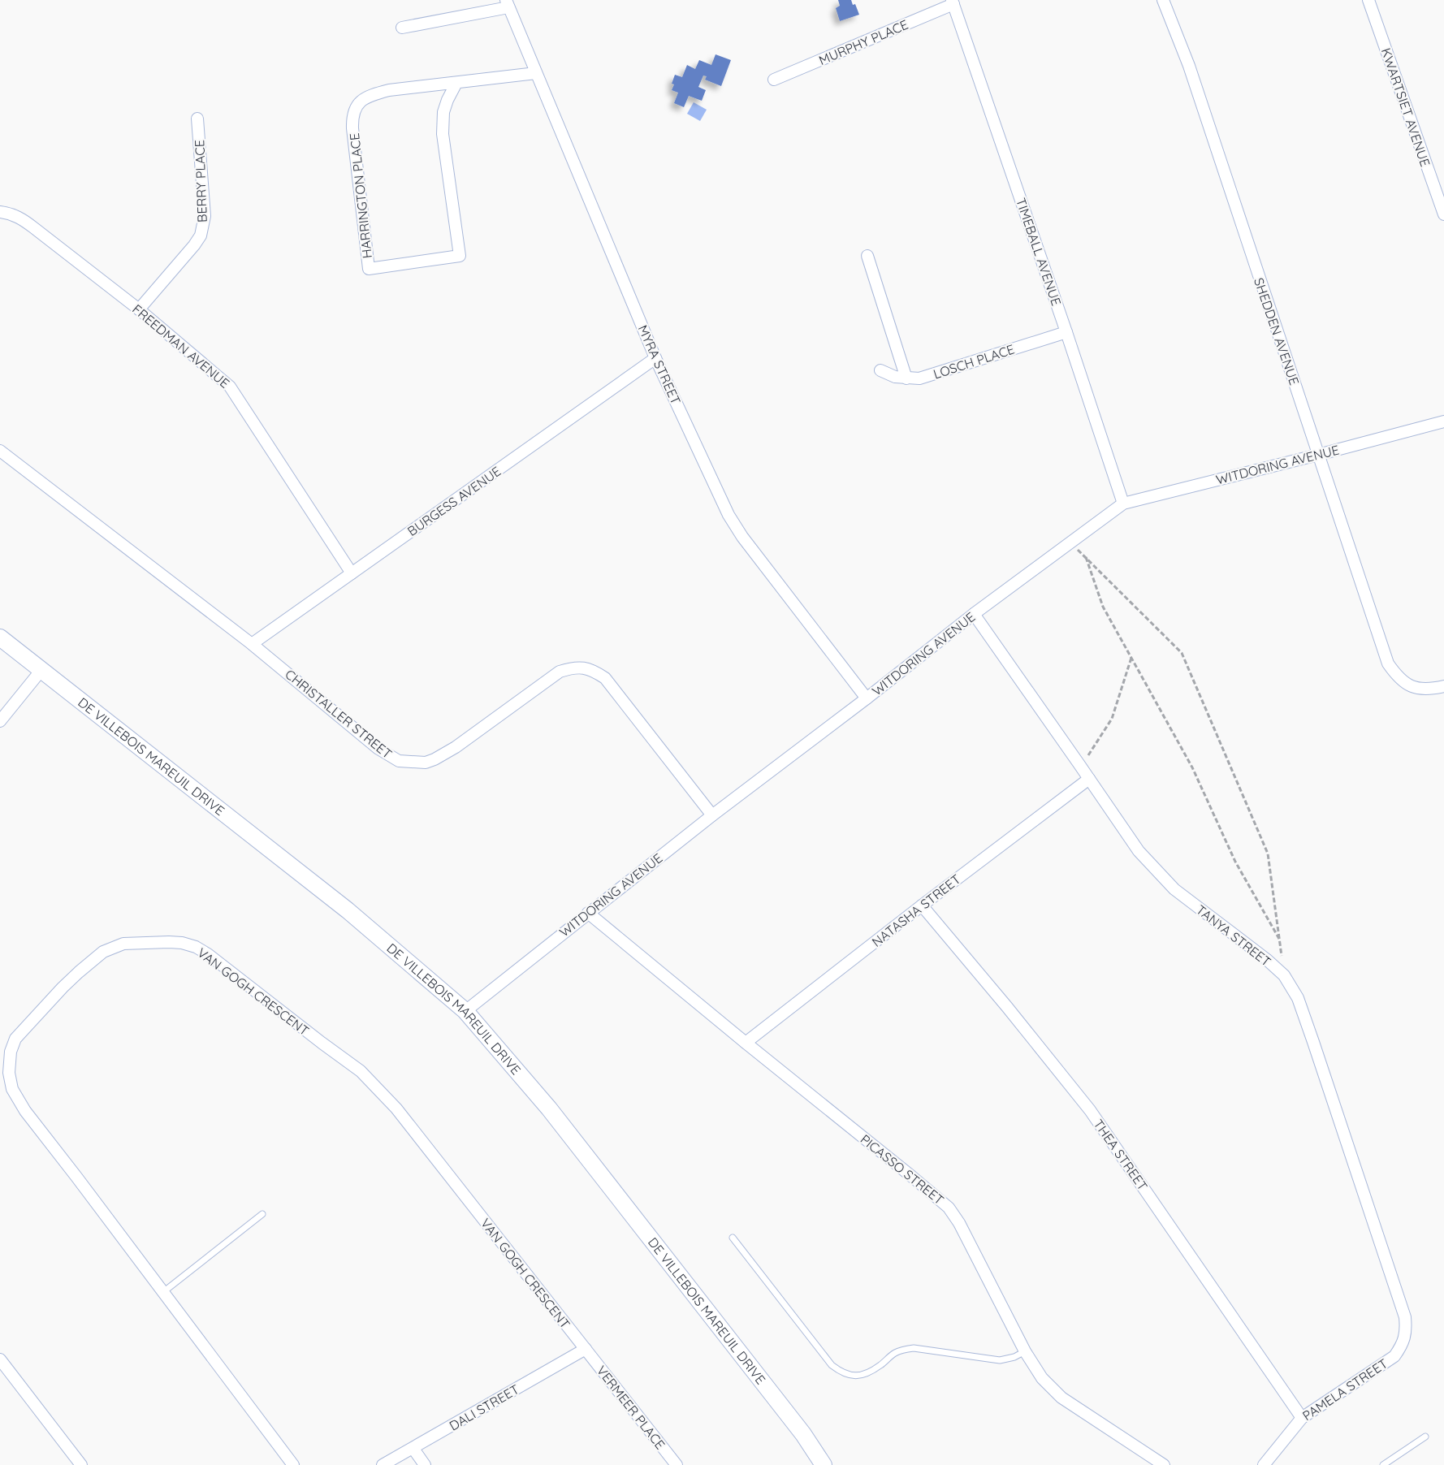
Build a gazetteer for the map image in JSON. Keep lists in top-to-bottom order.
{
  "streets": {
    "main road": ["DE VILLEBOIS MAREUIL DRIVE"],
    "street": [
      "MURPHY PLACE",
      "KWARTSIET AVENUE",
      "BERRY PLACE",
      "HARRINGTON PLACE",
      "TIMEBALL AVENUE",
      "SHEDDEN AVENUE",
      "FREEDMAN AVENUE",
      "LOSCH PLACE",
      "MYRA STREET",
      "WITDORING AVENUE",
      "BURGESS AVENUE",
      "CHRISTALLER STREET",
      "NATASHA STREET",
      "TANYA STREET",
      "VAN GOGH CRESCENT",
      "THEA STREET",
      "PICASSO STREET",
      "PAMELA STREET",
      "DALI STREET",
      "VERMEER PLACE"
    ]
  },
  "crossings": [
    ["MURPHY PLACE", "TIMEBALL AVENUE"],
    ["BERRY PLACE", "FREEDMAN AVENUE"],
    ["HARRINGTON PLACE", "MYRA STREET"],
    ["TIMEBALL AVENUE", "LOSCH PLACE"],
    ["TIMEBALL AVENUE", "WITDORING AVENUE"],
    ["SHEDDEN AVENUE", "WITDORING AVENUE"],
    ["FREEDMAN AVENUE", "BURGESS AVENUE"],
    ["MYRA STREET", "WITDORING AVENUE"],
    ["MYRA STREET", "BURGESS AVENUE"],
    ["WITDORING AVENUE", "CHRISTALLER STREET"],
    ["WITDORING AVENUE", "DE VILLEBOIS MAREUIL DRIVE"],
    ["WITDORING AVENUE", "TANYA STREET"],
    ["WITDORING AVENUE", "PICASSO STREET"],
    ["BURGESS AVENUE", "CHRISTALLER STREET"],
    ["NATASHA STREET", "TANYA STREET"],
    ["NATASHA STREET", "THEA STREET"],
    ["NATASHA STREET", "PICASSO STREET"],
    ["TANYA STREET", "PAMELA STREET"],
    ["VAN GOGH CRESCENT", "DALI STREET"],
    ["VAN GOGH CRESCENT", "VERMEER PLACE"],
    ["THEA STREET", "PAMELA STREET"],
    ["DALI STREET", "VERMEER PLACE"]
  ]
}
